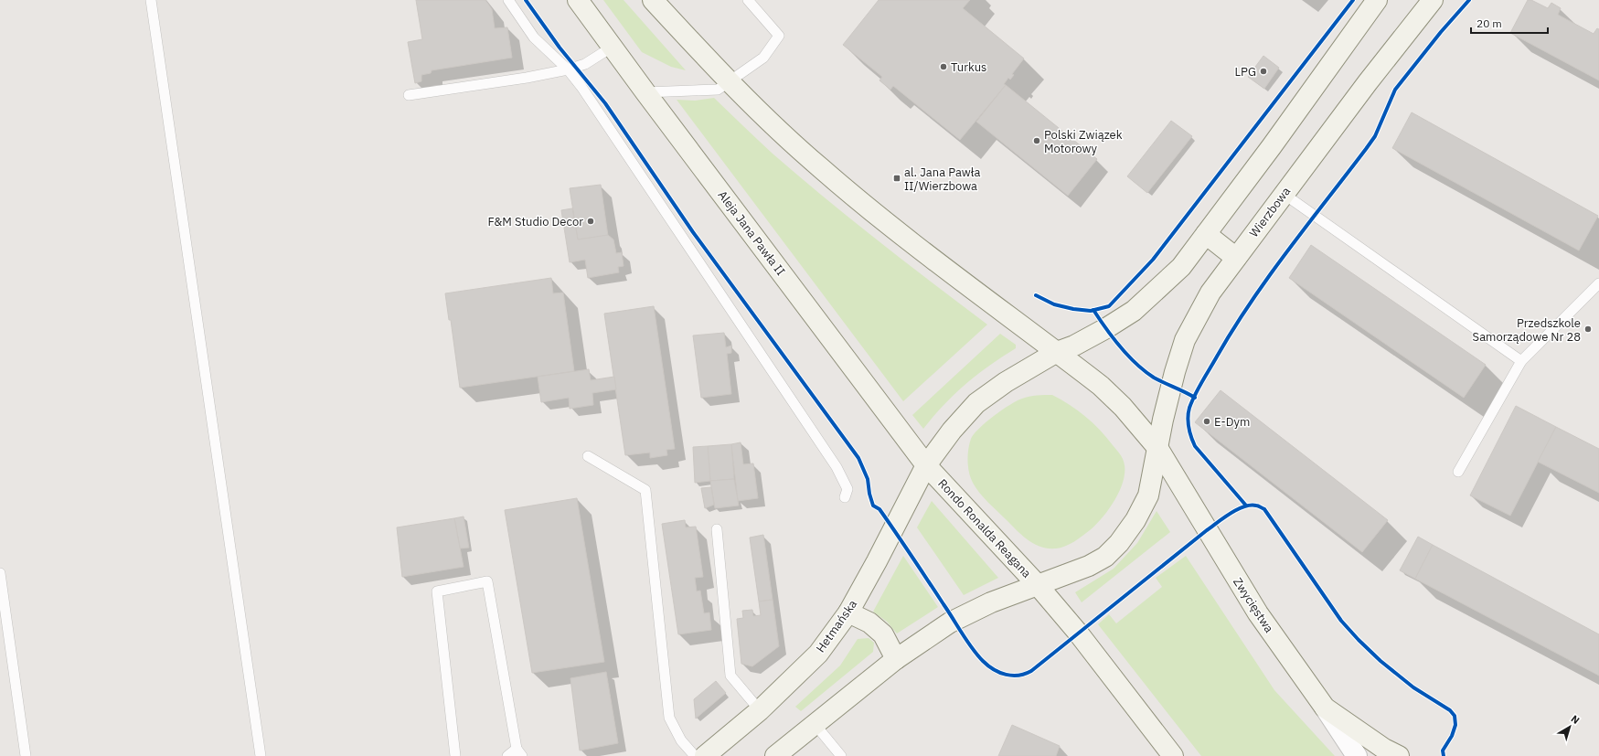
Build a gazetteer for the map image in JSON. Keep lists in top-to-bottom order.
{
  "streets": {
    "main road": [
      "Wierzbowa",
      "Aleja Jana Pawła II",
      "Rondo Ronalda Reagana",
      "Zwycięstwa",
      "Hetmańska"
    ]
  },
  "crossings": [
    ["Wierzbowa", "Rondo Ronalda Reagana"],
    ["Wierzbowa", "Zwycięstwa"],
    ["Aleja Jana Pawła II", "Rondo Ronalda Reagana"],
    ["Aleja Jana Pawła II", "Hetmańska"],
    ["Rondo Ronalda Reagana", "Zwycięstwa"],
    ["Rondo Ronalda Reagana", "Hetmańska"]
  ],
  "places": {
    "other": [
      "Turkus",
      "LPG",
      "Polski Związek Motorowy",
      "F&M Studio Decor",
      "Przedszkole Samorządowe Nr 28",
      "E-Dym"
    ],
    "transit": ["al. Jana Pawła II/Wierzbowa"]
  },
  "scale_bar": "20 m",
  "north": "top right"
}
